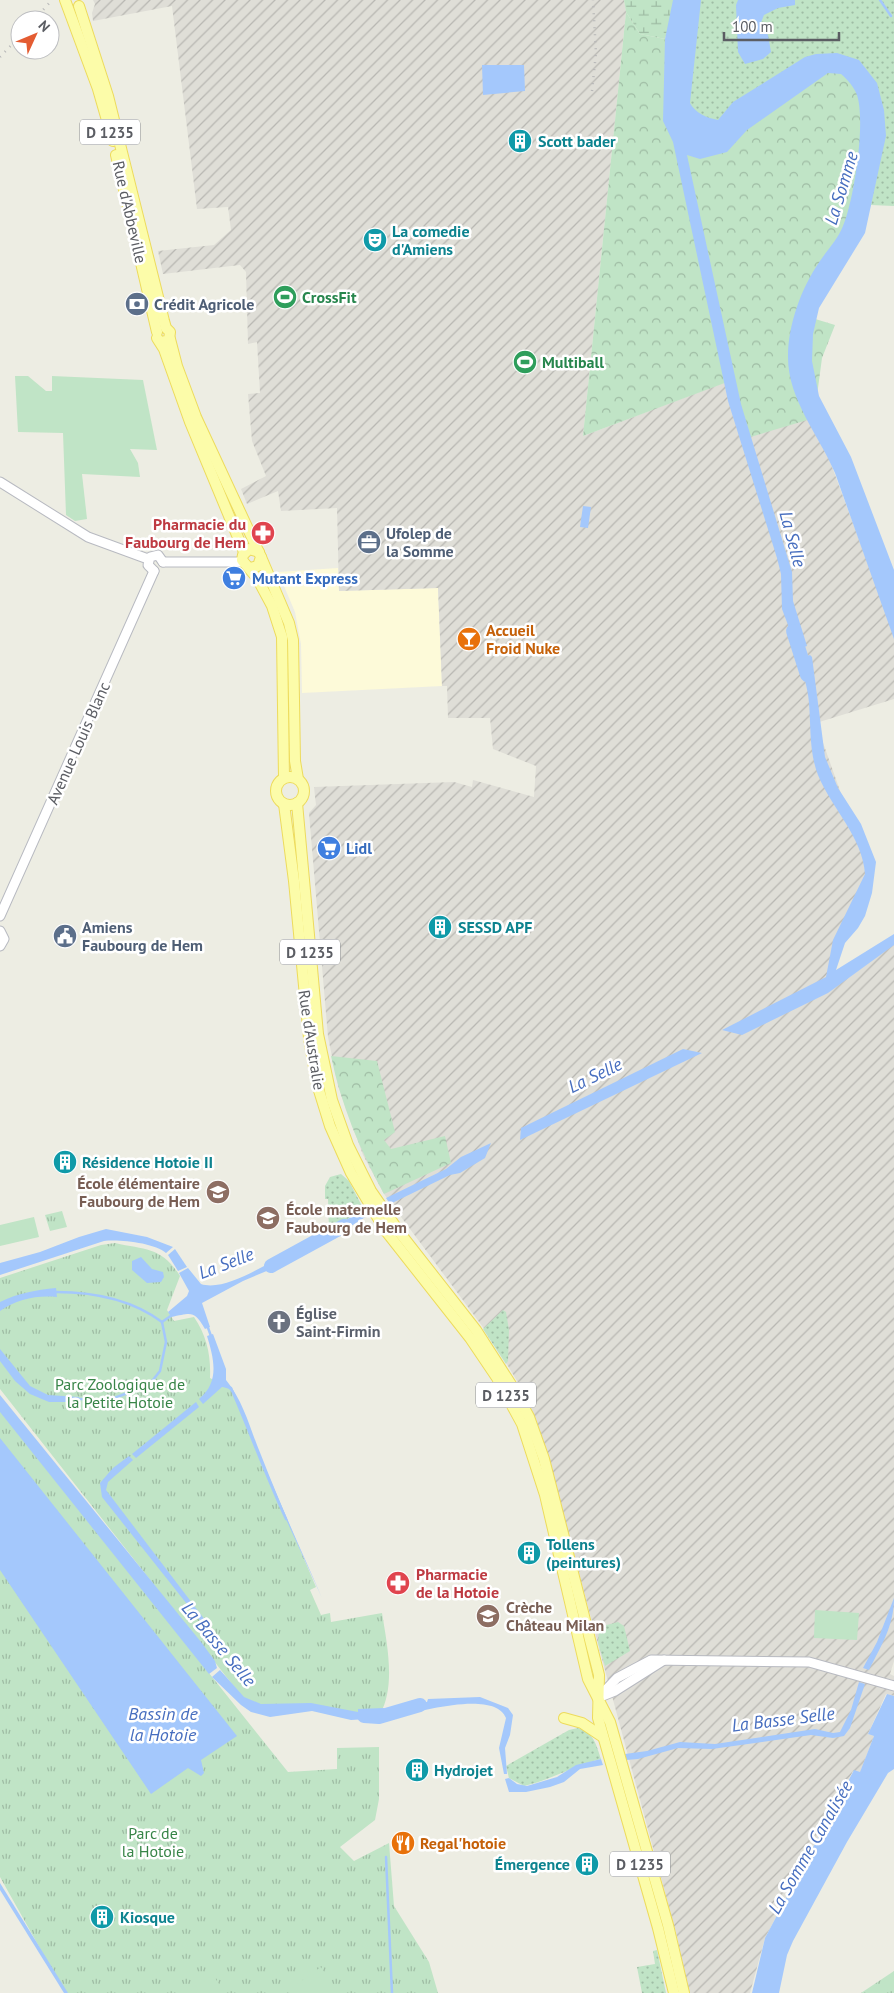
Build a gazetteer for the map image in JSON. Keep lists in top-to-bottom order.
{
  "streets": {
    "main road": ["D 1235", "Rue d'Abbeville", "Rue d'Australie"],
    "street": ["Avenue Louis Blanc"]
  },
  "crossings": [
    ["D 1235", "Rue d'Abbeville"],
    ["D 1235", "Rue d'Australie"]
  ],
  "water": [
    "La Somme",
    "La Selle",
    "La Basse Selle",
    "Bassin de la Hotoie",
    "La Somme Canalisée"
  ],
  "parks": ["Parc Zoologique de la Petite Hotoie", "Parc de la Hotoie"],
  "places": {
    "building": [
      "Scott bader",
      "SESSD APF",
      "Résidence Hotoie II",
      "Tollens (peintures)",
      "Hydrojet",
      "Émergence",
      "Kiosque"
    ],
    "theatre": ["La comedie d'Amiens"],
    "sports": ["CrossFit", "Multiball"],
    "bank": ["Crédit Agricole"],
    "pharmacy": ["Pharmacie du Faubourg de Hem", "Pharmacie de la Hotoie"],
    "office": ["Ufolep de la Somme"],
    "supermarket": ["Mutant Express", "Lidl"],
    "bar": ["Accueil Froid Nuke"],
    "public building": ["Amiens Faubourg de Hem"],
    "school or university": ["École élémentaire Faubourg de Hem", "École maternelle Faubourg de Hem", "Crèche Château Milan"],
    "church": ["Église Saint-Firmin"],
    "restaurant": ["Regal'hotoie"]
  },
  "scale_bar": "100 m",
  "north": "top right"
}
